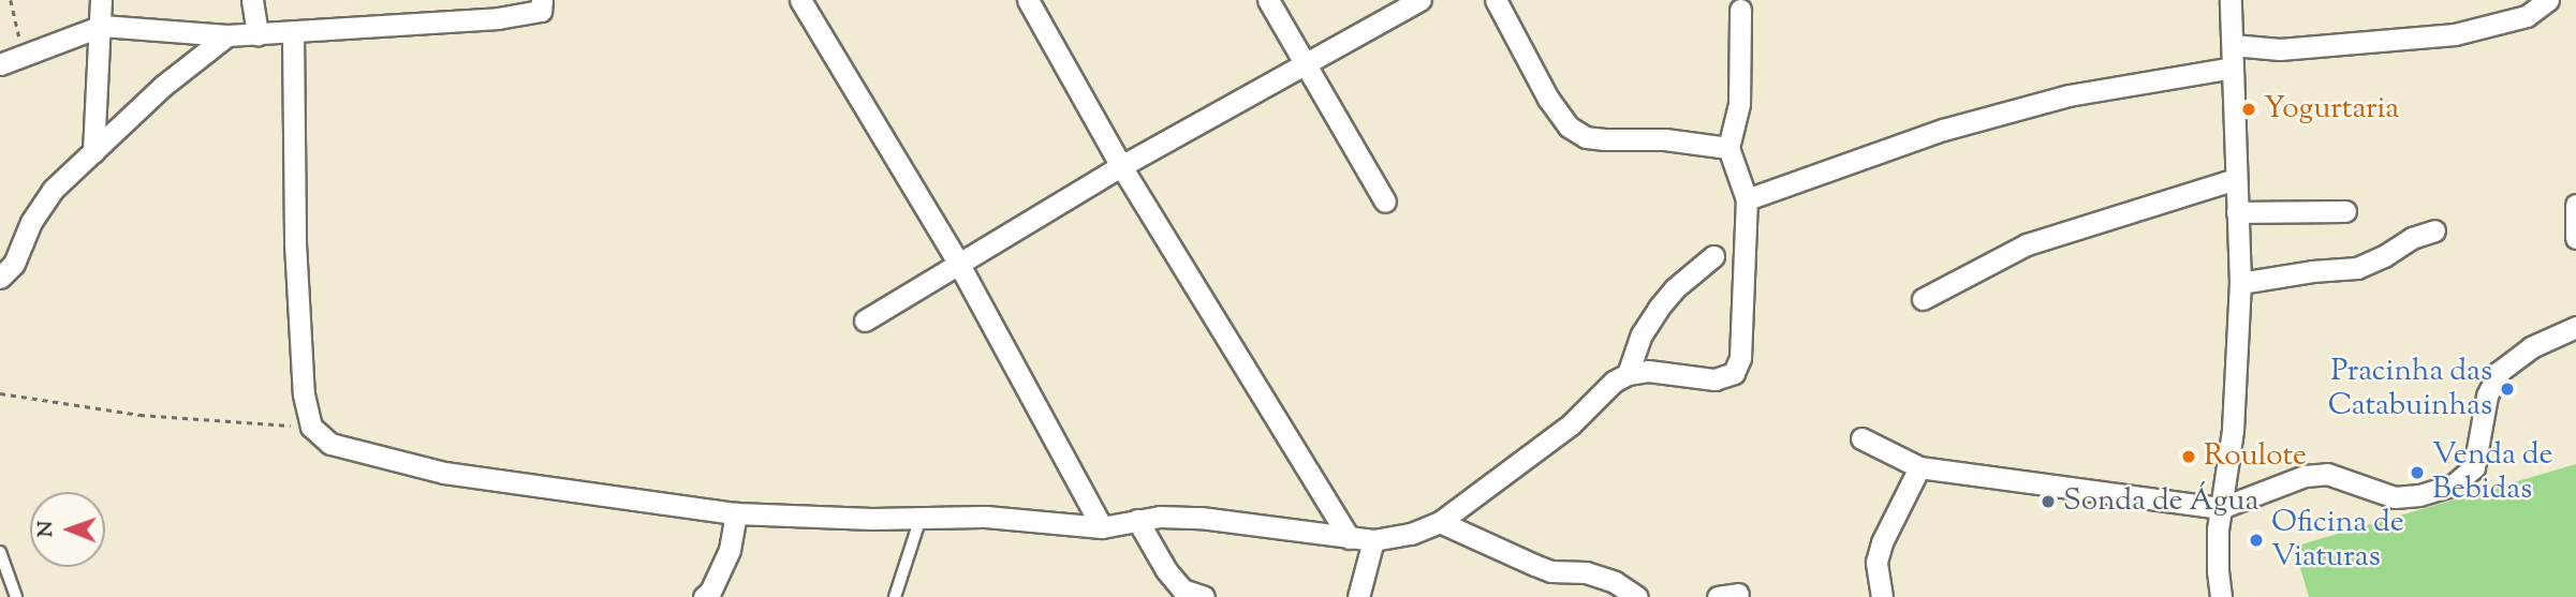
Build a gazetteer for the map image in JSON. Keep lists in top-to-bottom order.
{
  "places": [
    "Yogurtaria",
    "Pracinha das Catabuinhas",
    "Roulote",
    "Venda de Bebidas",
    "Sonda de Água",
    "Oficina de Viaturas"
  ],
  "north": "left"
}
